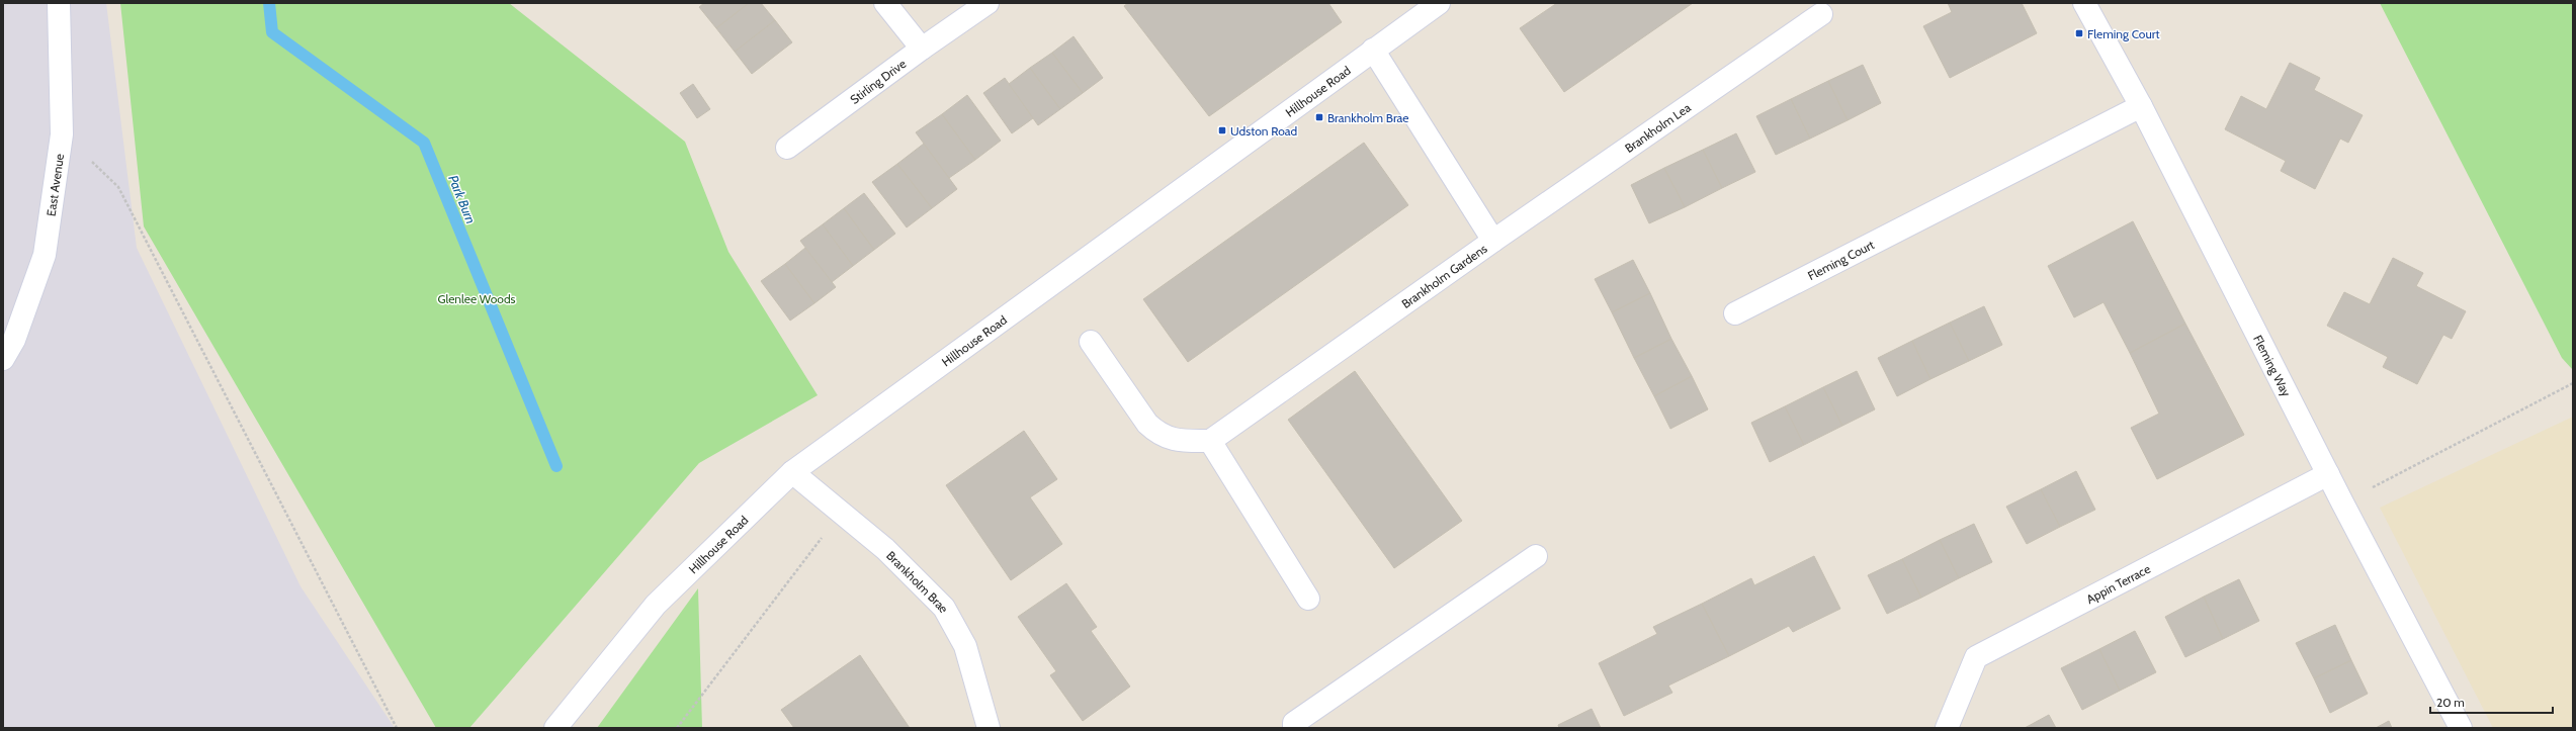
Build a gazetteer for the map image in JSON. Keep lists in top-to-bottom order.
{
  "streets": {
    "street": [
      "Stirling Drive",
      "Hillhouse Road",
      "Brankholm Lea",
      "East Avenue",
      "Fleming Court",
      "Brankholm Gardens",
      "Fleming Way",
      "Brankholm Brae",
      "Appin Terrace"
    ]
  },
  "crossings": [
    ["Hillhouse Road", "Brankholm Gardens"],
    ["Hillhouse Road", "Brankholm Brae"],
    ["Brankholm Lea", "Brankholm Gardens"],
    ["Fleming Court", "Fleming Way"],
    ["Fleming Way", "Appin Terrace"]
  ],
  "water": ["Park Burn"],
  "parks": ["Glenlee Woods"],
  "places": {
    "transit": ["Fleming Court", "Brankholm Brae", "Udston Road"]
  },
  "scale_bar": "20 m"
}
